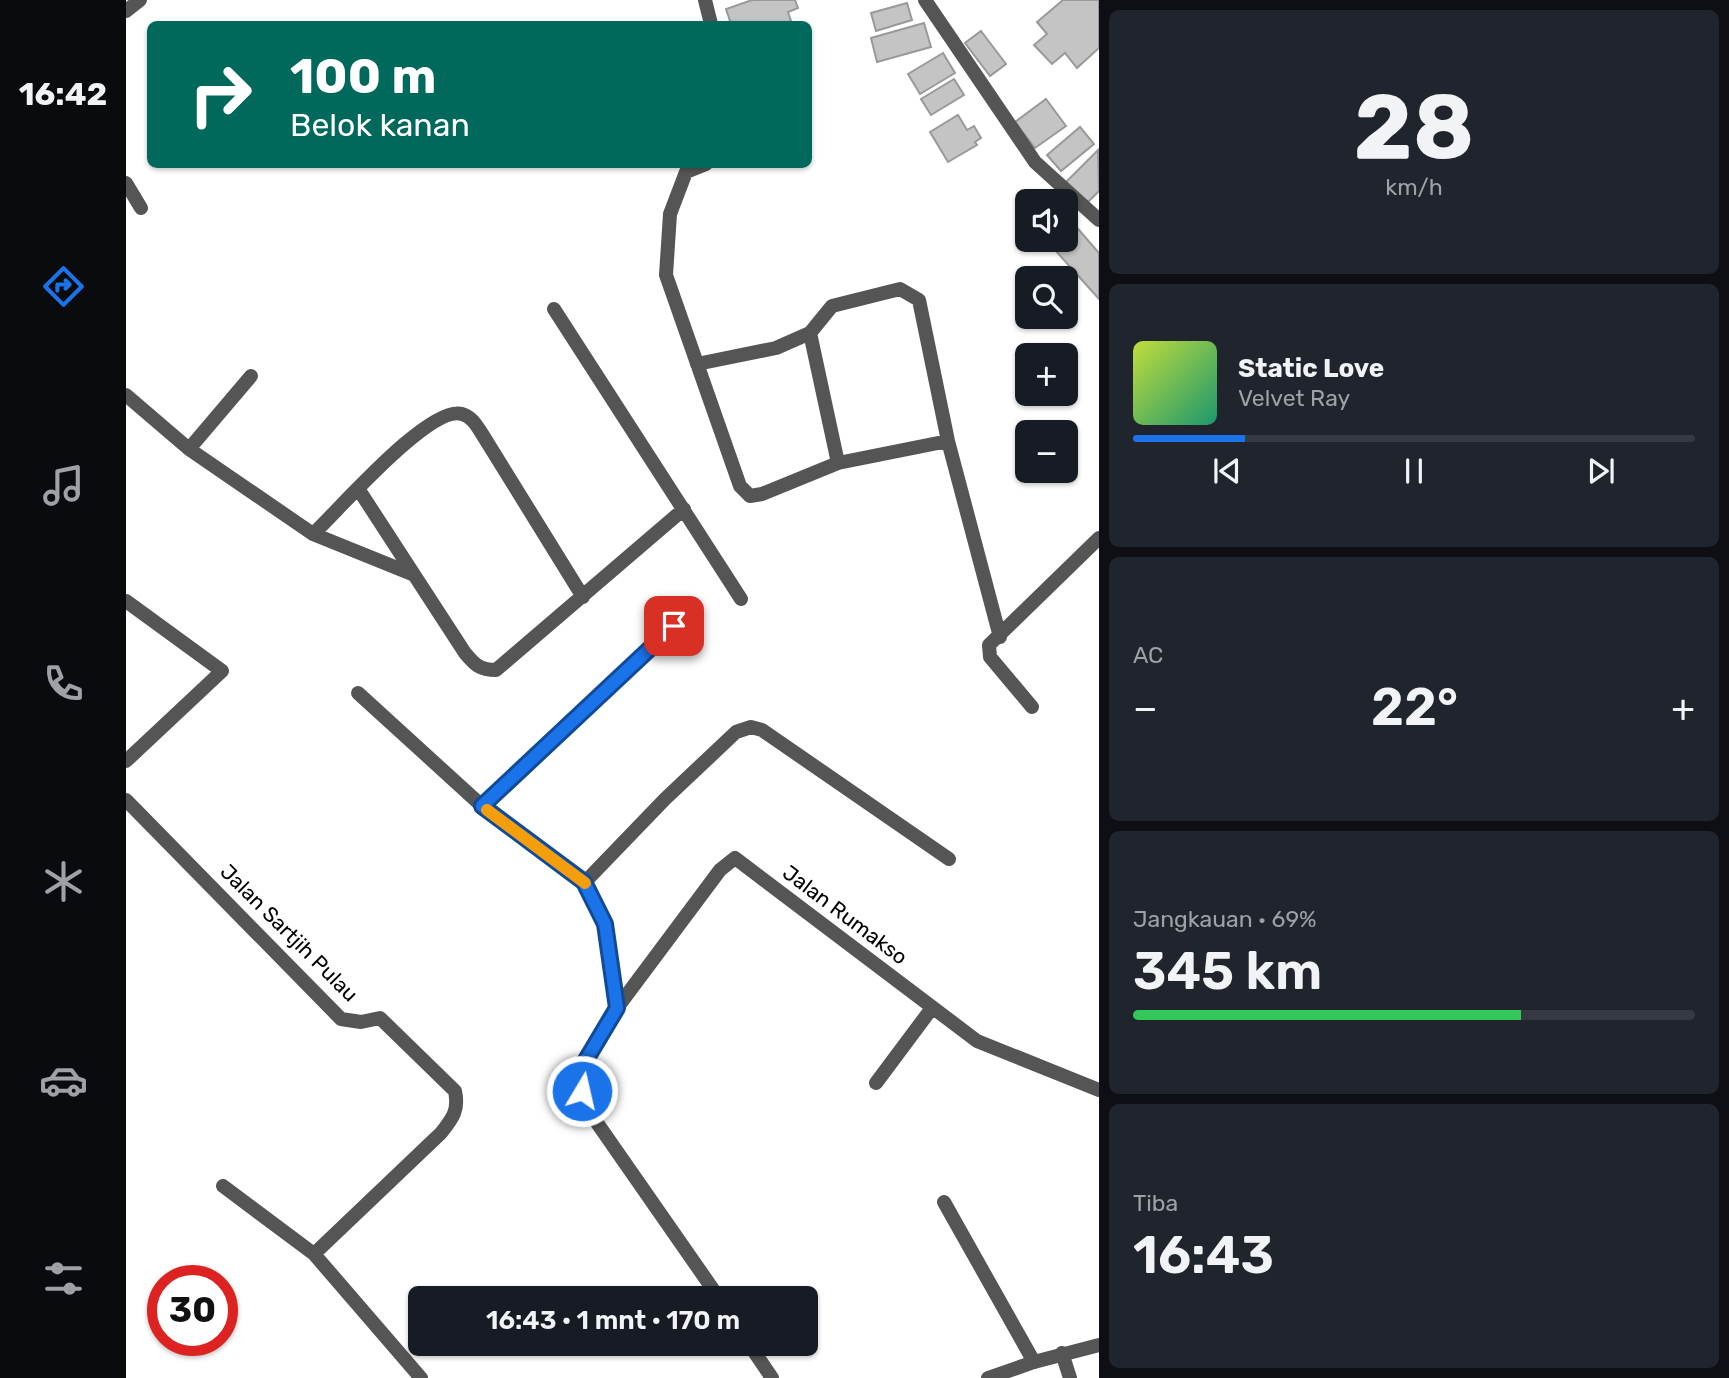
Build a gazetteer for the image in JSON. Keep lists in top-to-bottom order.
{
  "streets": {
    "street": ["Jalan Rumakso", "Jalan Sartjih Pulau"]
  },
  "page": {
    "tabs": "16:42",
    "tile": [
      ["28", "km/h"],
      "AC",
      ["Jangkauan · 69%", "345 km"],
      ["Tiba", "16:43"]
    ],
    "turn": ["100 m", "Belok kanan"],
    "map_buttons": ["+", "−"],
    "song": ["Static Love", "Velvet Ray"],
    "heat": ["−", "22°", "+"],
    "limit": "30",
    "trip": "16:43 · 1 mnt · 170 m"
  }
}
